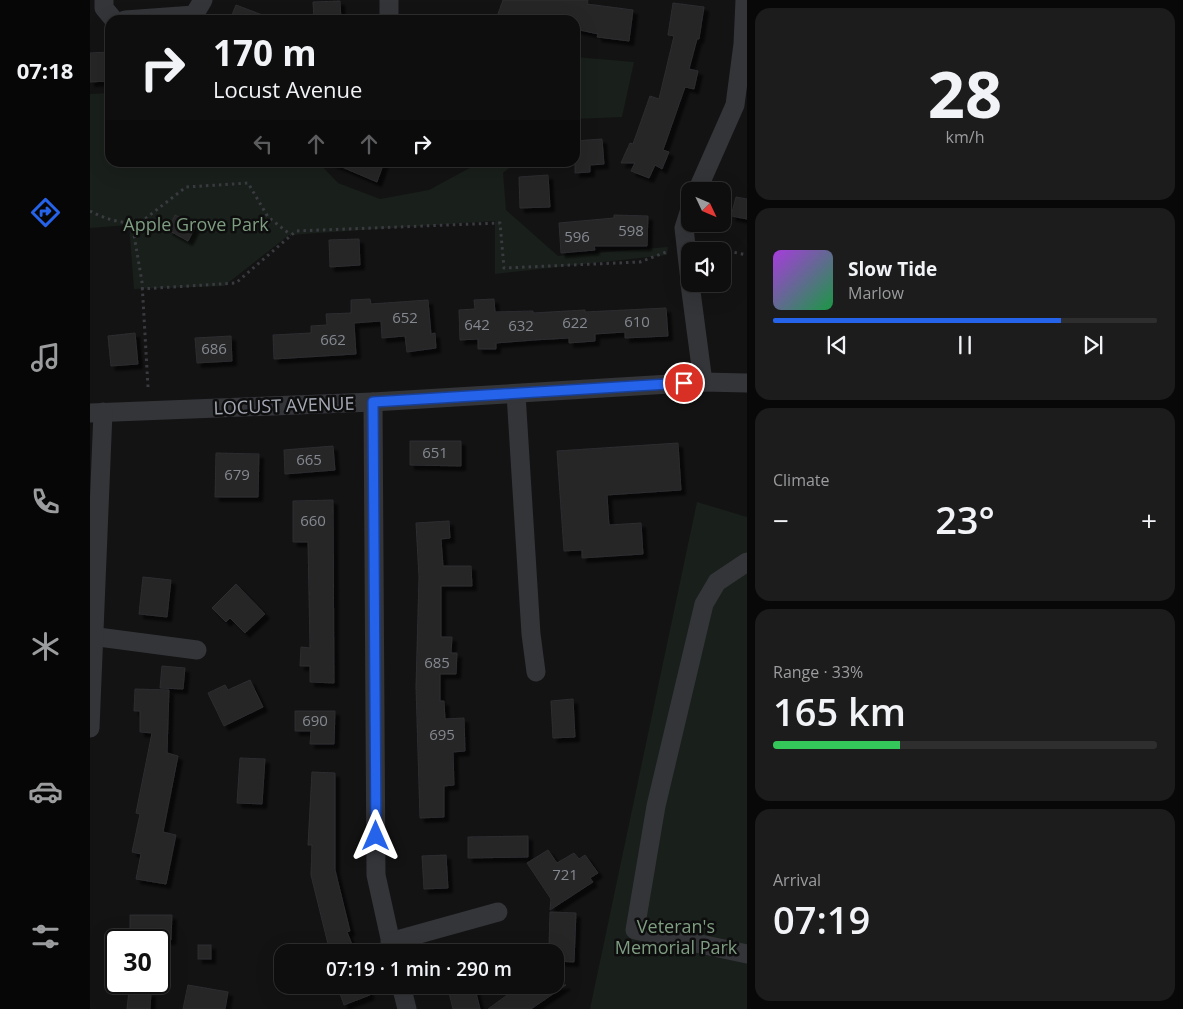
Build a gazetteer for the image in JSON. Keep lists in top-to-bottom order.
{
  "streets": {
    "street": ["LOCUST AVENUE"]
  },
  "parks": ["Apple Grove Park", "Veteran's Memorial Park"],
  "house_numbers": [
    "598",
    "596",
    "652",
    "610",
    "622",
    "642",
    "632",
    "662",
    "686",
    "651",
    "665",
    "679",
    "660",
    "685",
    "690",
    "695",
    "721"
  ],
  "north": "bottom right",
  "page": {
    "tabs": "07:18",
    "tile": [
      ["28", "km/h"],
      "Climate",
      ["Range · 33%", "165 km"],
      ["Arrival", "07:19"]
    ],
    "turn": ["170 m", "Locust Avenue"],
    "song": ["Slow Tide", "Marlow"],
    "heat": ["−", "23°", "+"],
    "limit": "30",
    "trip": "07:19 · 1 min · 290 m"
  }
}
